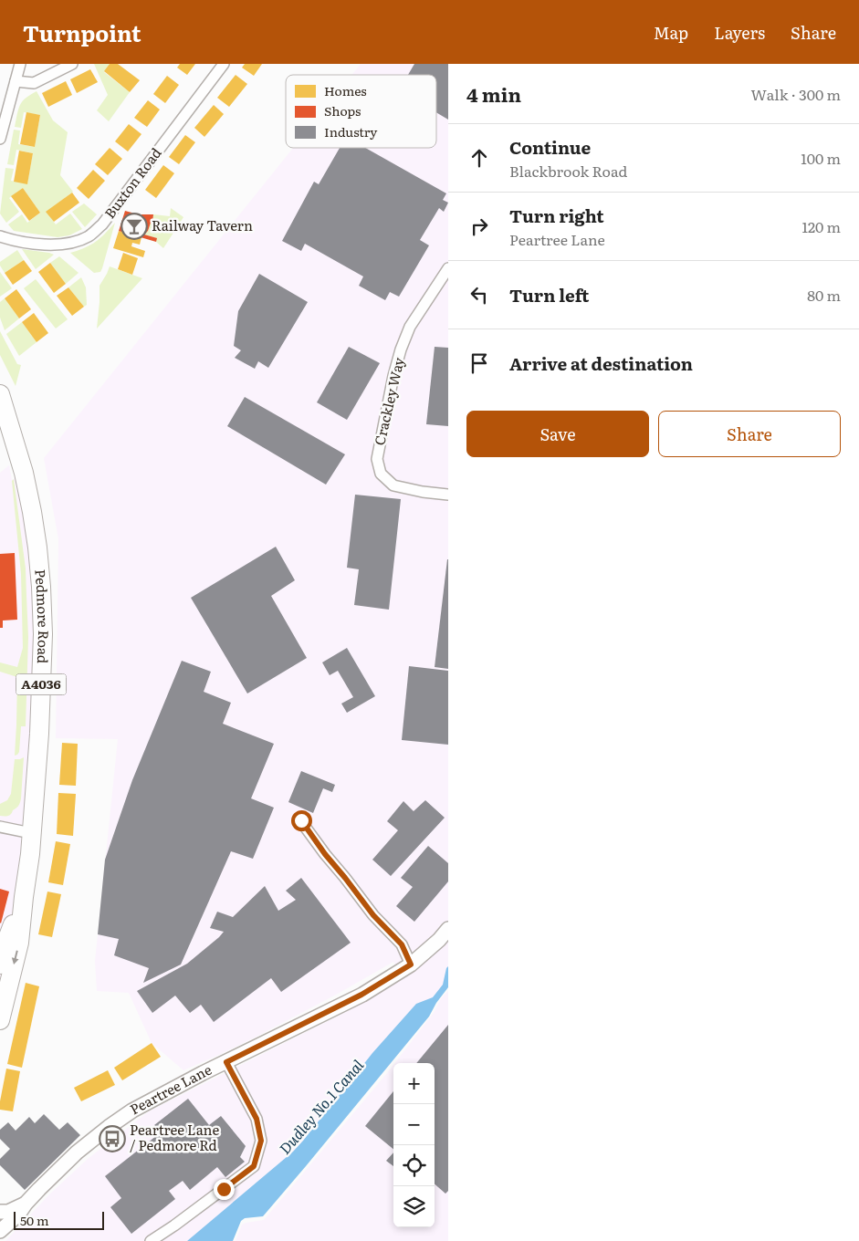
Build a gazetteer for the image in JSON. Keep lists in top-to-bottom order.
{
  "streets": {
    "highway": ["Pedmore Road", "A4036"],
    "street": ["Buxton Road", "Crackley Way", "Peartree Lane"]
  },
  "water": ["Dudley No.1 Canal"],
  "places": {
    "bar": ["Railway Tavern"],
    "bus stop": ["Peartree Lane / Pedmore Rd"]
  },
  "legend": ["Homes", "Shops", "Industry"],
  "scale_bar": "50 m",
  "page": {
    "header": "Turnpoint",
    "nav": ["Map", "Layers", "Share"],
    "heading": ["4 min", "Walk · 300 m"],
    "list": [
      ["Continue", "Blackbrook Road", "100 m"],
      ["Turn right", "Peartree Lane", "120 m"],
      ["Turn left", "80 m"],
      "Arrive at destination"
    ],
    "buttons": ["Save", "Share"],
    "map_buttons": ["+", "−"],
    "scale": "50 m"
  }
}
